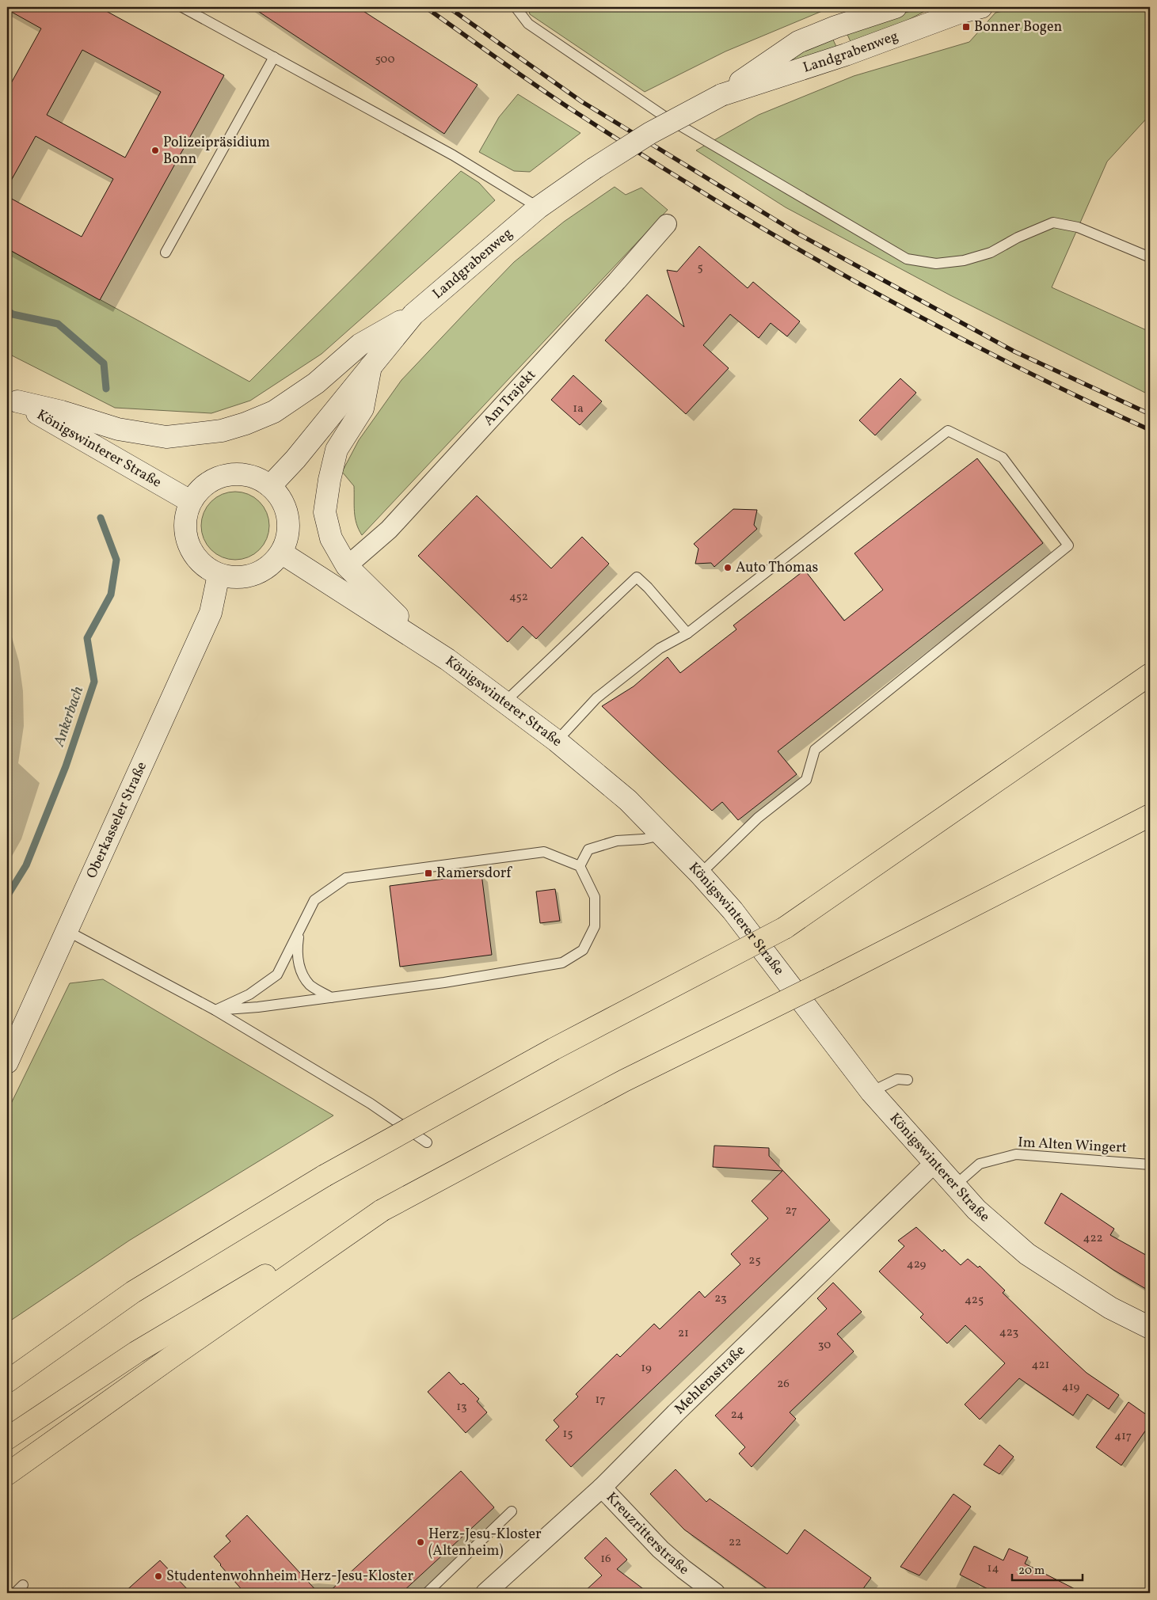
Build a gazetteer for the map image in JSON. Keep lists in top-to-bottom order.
{
  "streets": {
    "main road": ["Landgrabenweg", "Königswinterer Straße", "Oberkasseler Straße"],
    "street": ["Am Trajekt", "Mehlemstraße", "Kreuzritterstraße"],
    "lane": ["Im Alten Wingert"]
  },
  "crossings": [
    ["Landgrabenweg", "Königswinterer Straße"],
    ["Landgrabenweg", "Oberkasseler Straße"],
    ["Königswinterer Straße", "Oberkasseler Straße"],
    ["Königswinterer Straße", "Im Alten Wingert"],
    ["Königswinterer Straße", "Mehlemstraße"],
    ["Mehlemstraße", "Kreuzritterstraße"]
  ],
  "water": ["Ankerbach"],
  "places": {
    "transit": ["Bonner Bogen", "Ramersdorf"],
    "other": [
      "Polizeipräsidium Bonn",
      "Auto Thomas",
      "Herz-Jesu-Kloster (Altenheim)",
      "Studentenwohnheim Herz-Jesu-Kloster"
    ]
  },
  "house_numbers": [
    "500",
    "5",
    "1a",
    "452",
    "27",
    "422",
    "25",
    "429",
    "23",
    "425",
    "423",
    "21",
    "30",
    "421",
    "19",
    "26",
    "419",
    "17",
    "13",
    "24",
    "15",
    "417",
    "22",
    "16",
    "14"
  ],
  "scale_bar": "20 m"
}
